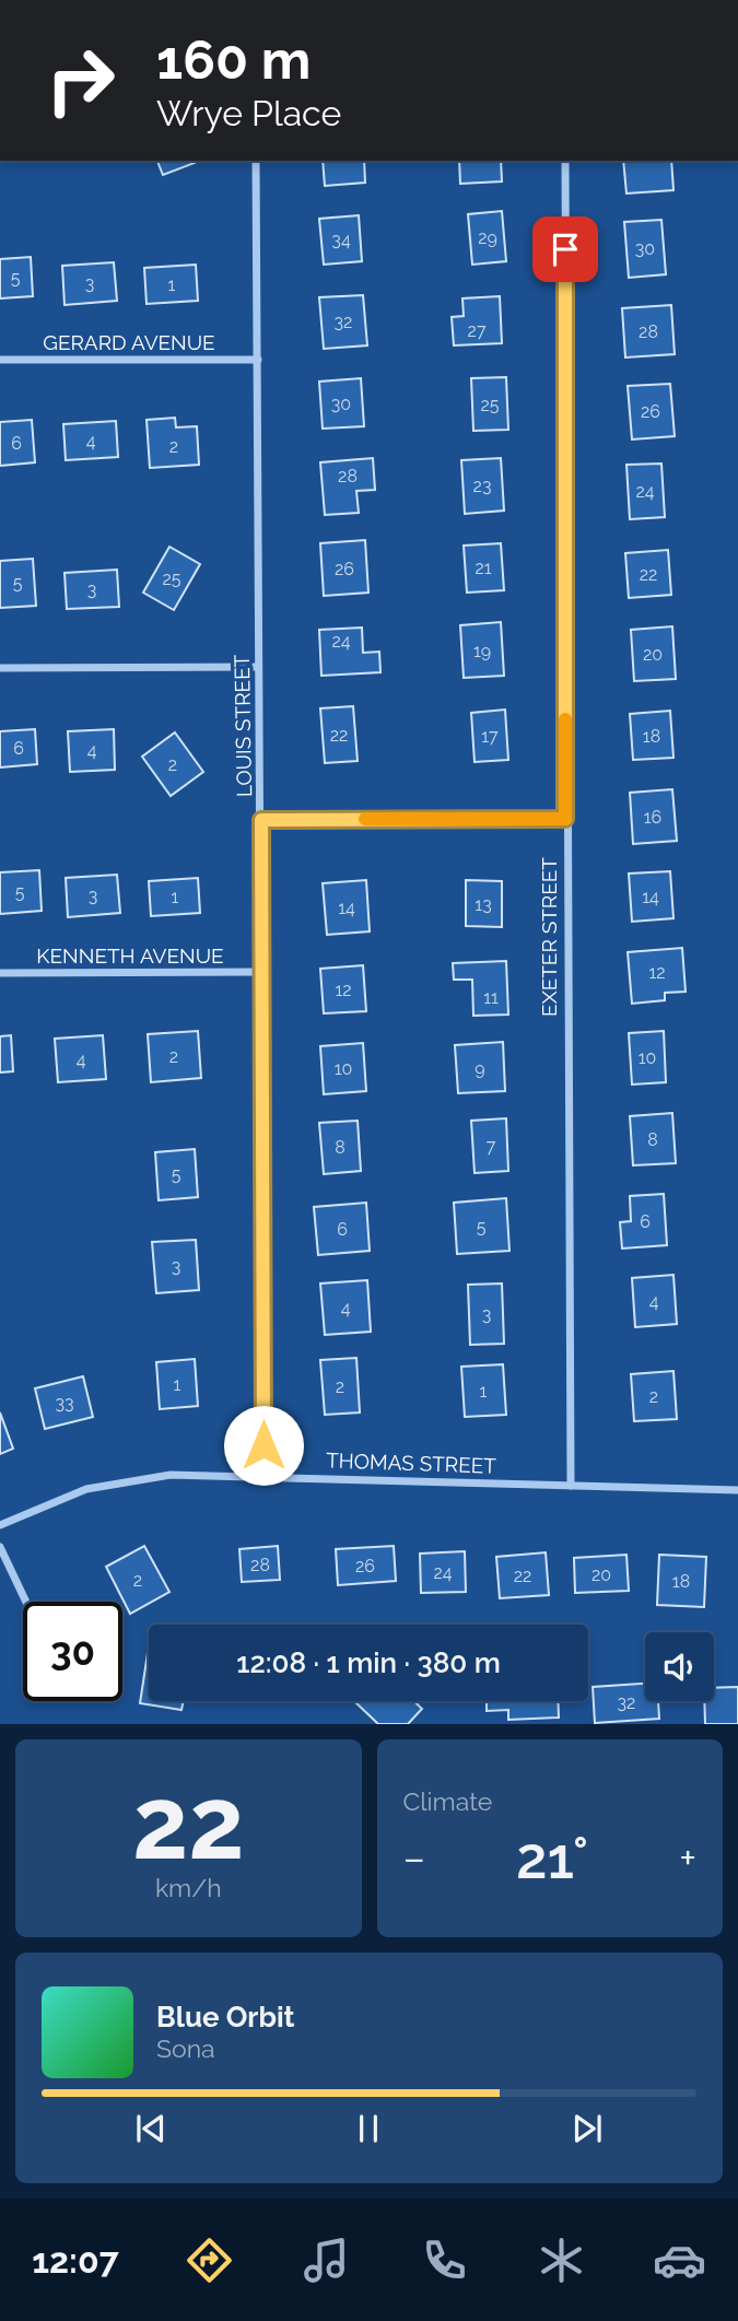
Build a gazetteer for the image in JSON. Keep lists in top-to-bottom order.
{
  "streets": {
    "street": [
      "GERARD AVENUE",
      "LOUIS STREET",
      "EXETER STREET",
      "KENNETH AVENUE",
      "THOMAS STREET"
    ]
  },
  "crossings": [
    ["GERARD AVENUE", "LOUIS STREET"],
    ["LOUIS STREET", "KENNETH AVENUE"],
    ["LOUIS STREET", "THOMAS STREET"],
    ["EXETER STREET", "THOMAS STREET"]
  ],
  "house_numbers": [
    "29",
    "34",
    "30",
    "5",
    "3",
    "1",
    "32",
    "27",
    "28",
    "30",
    "25",
    "26",
    "4",
    "6",
    "2",
    "28",
    "23",
    "24",
    "21",
    "26",
    "22",
    "25",
    "5",
    "3",
    "24",
    "19",
    "20",
    "22",
    "17",
    "18",
    "6",
    "4",
    "2",
    "16",
    "5",
    "3",
    "1",
    "14",
    "13",
    "14",
    "12",
    "12",
    "11",
    "2",
    "10",
    "4",
    "10",
    "9",
    "8",
    "7",
    "8",
    "5",
    "6",
    "5",
    "6",
    "3",
    "4",
    "4",
    "3",
    "1",
    "2",
    "1",
    "2",
    "33",
    "28",
    "26",
    "24",
    "20",
    "22",
    "2",
    "18",
    "32"
  ],
  "page": {
    "turn": ["160 m", "Wrye Place"],
    "limit": "30",
    "trip": "12:08 · 1 min · 380 m",
    "tile": [
      ["22", "km/h"],
      "Climate"
    ],
    "heat": ["−", "21°", "+"],
    "song": ["Blue Orbit", "Sona"],
    "tabs": "12:07"
  }
}
